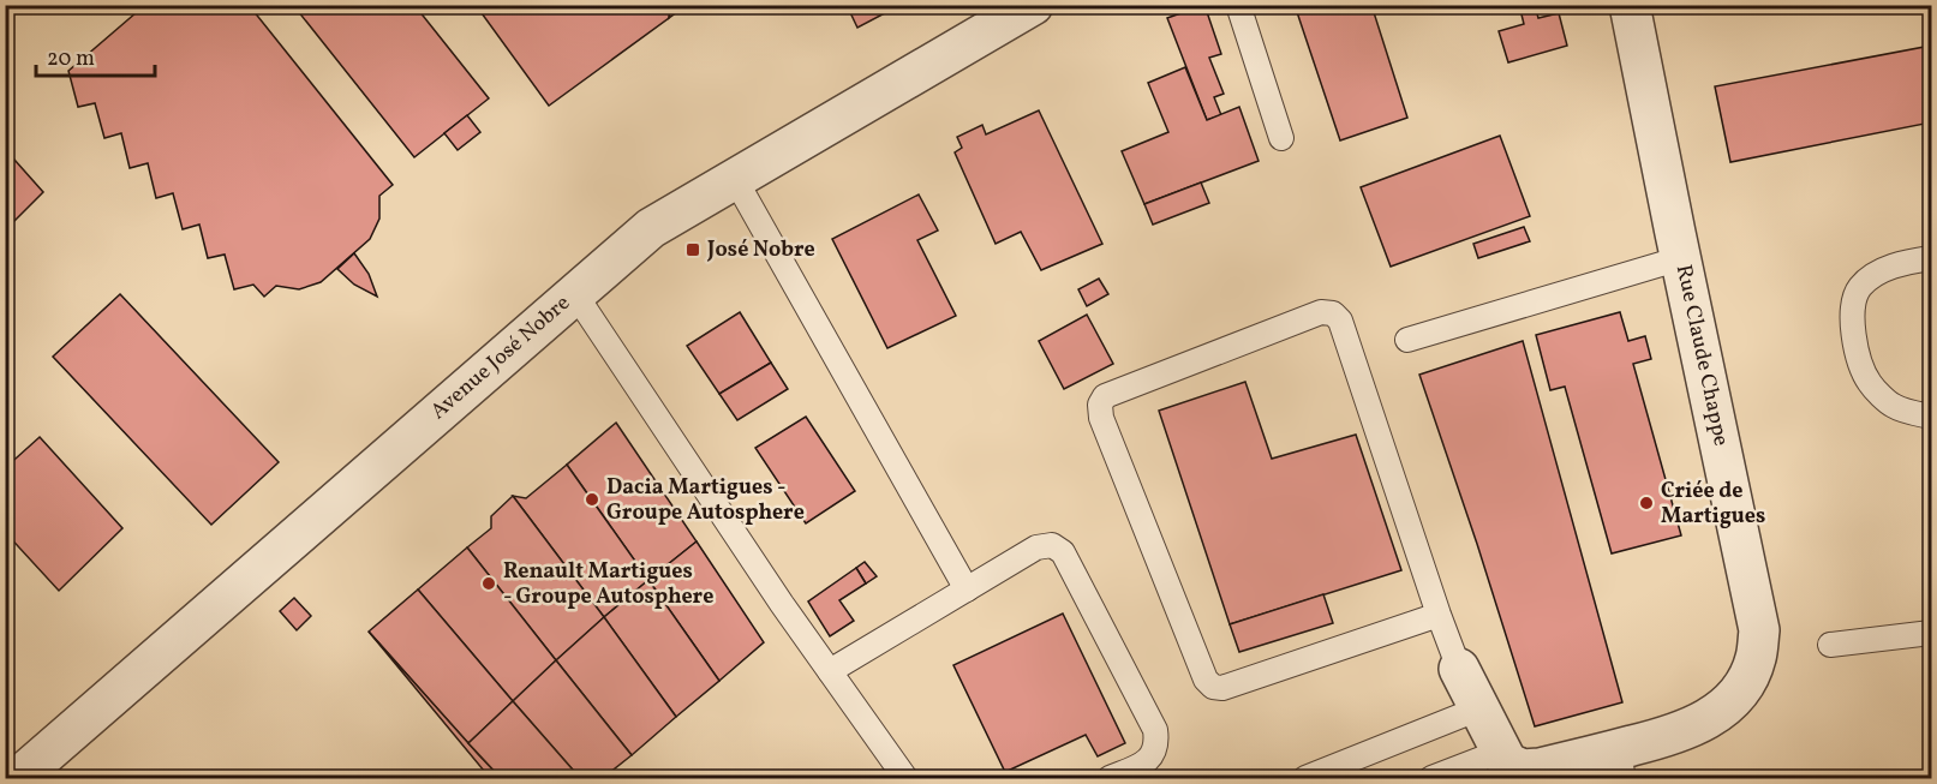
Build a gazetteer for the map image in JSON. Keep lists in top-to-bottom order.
{
  "streets": {
    "street": ["Rue Claude Chappe", "Avenue José Nobre"]
  },
  "places": {
    "transit": ["José Nobre"],
    "other": ["Dacia Martigues - Groupe Autosphere", "Criée de Martigues", "Renault Martigues - Groupe Autosphere"]
  },
  "scale_bar": "20 m"
}
